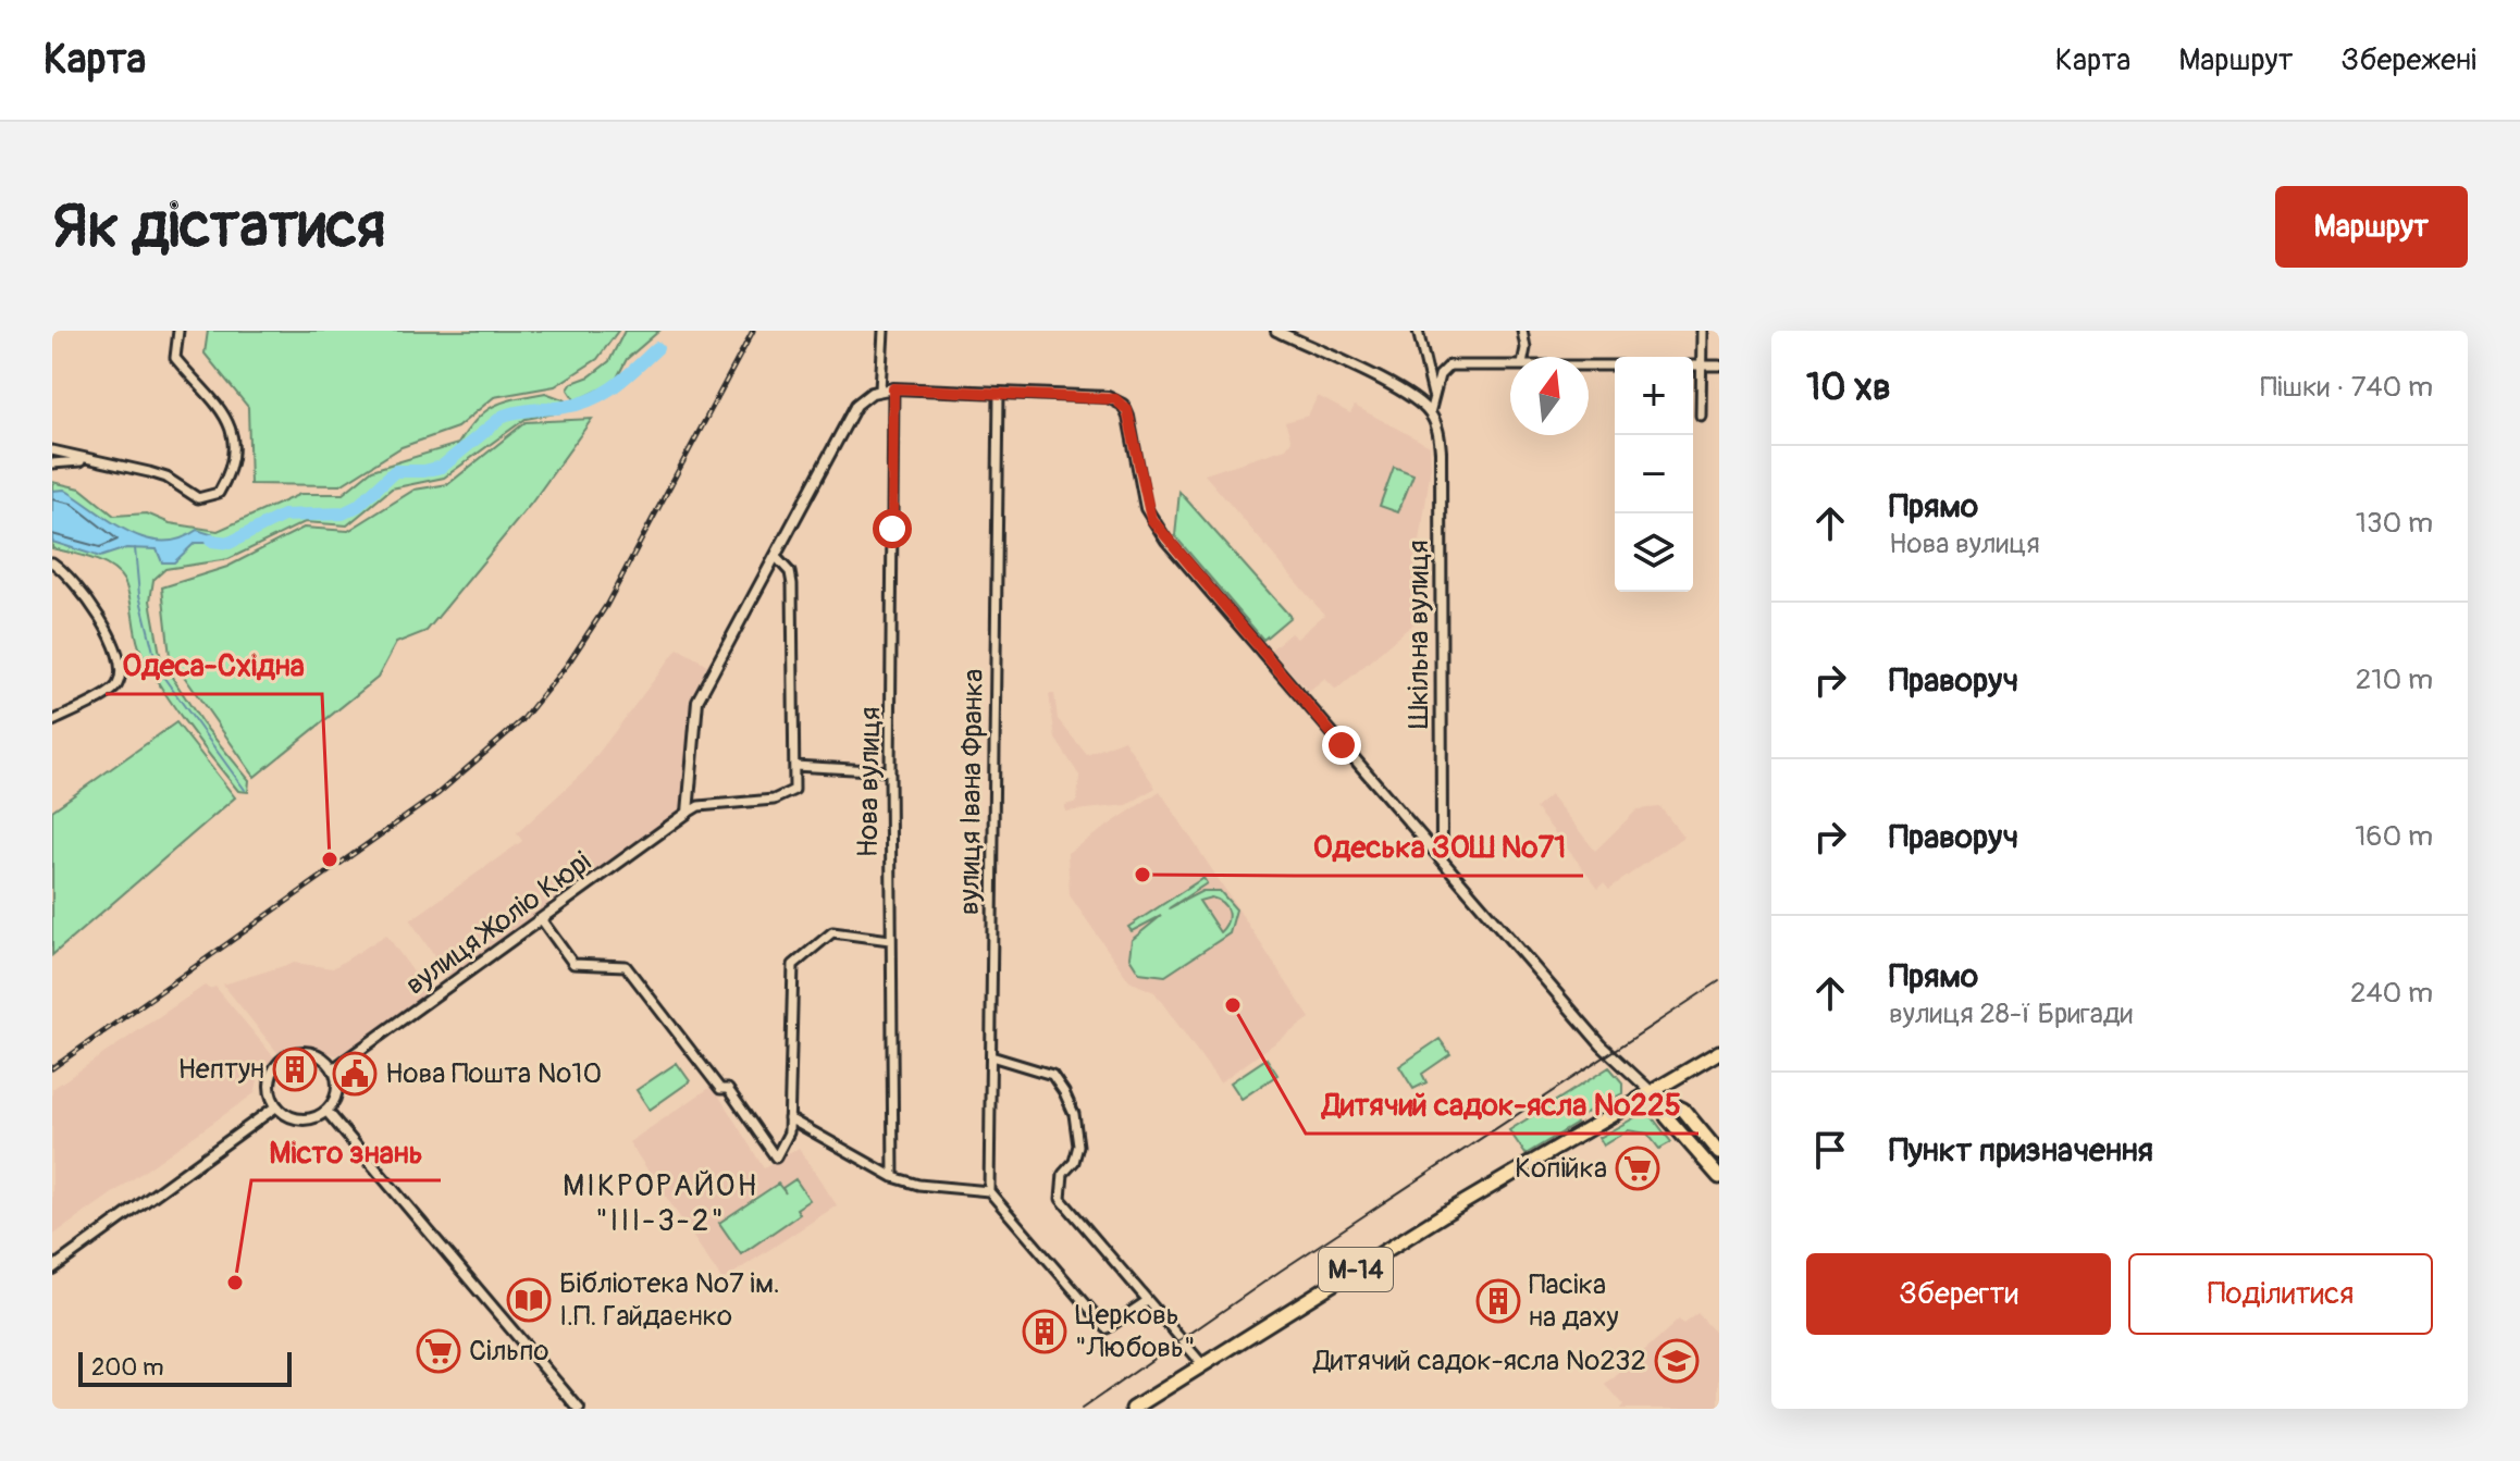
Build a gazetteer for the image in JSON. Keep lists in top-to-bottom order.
{
  "streets": {
    "main road": ["М-14"],
    "street": [
      "Шкільна вулиця",
      "Нова вулиця",
      "вулиця Івана Франка",
      "вулиця Жоліо Кюрі"
    ]
  },
  "districts": ["МІКРОРАЙОН \"ІІІ-3-2\""],
  "places": {
    "other": [
      "Одеса-Східна",
      "Одеська ЗОШ №71",
      "Дитячий садок-ясла №225",
      "Місто знань"
    ],
    "building": ["Нептун", "Пасіка на даху", "Церковь \"Любовь\""],
    "public building": ["Нова Пошта №10"],
    "supermarket": ["Копійка", "Сільпо"],
    "library": ["Бібліотека №7 ім. І.П. Гайдаєнко"],
    "school or university": ["Дитячий садок-ясла №232"]
  },
  "scale_bar": "200 m",
  "north": "top",
  "page": {
    "header": "Карта",
    "nav": ["Карта", "Маршрут", "Збережені"],
    "buttons": [
      "Маршрут",
      ["Зберегти", "Поділитися"]
    ],
    "title": "Як дістатися",
    "heading": ["10 хв", "Пішки · 740 m"],
    "map_buttons": ["+", "−"],
    "list": [
      ["Прямо", "Нова вулиця", "130 m"],
      ["Праворуч", "210 m"],
      ["Праворуч", "160 m"],
      ["Прямо", "вулиця 28-ї Бригади", "240 m"],
      "Пункт призначення"
    ],
    "scale": "200 m"
  }
}
